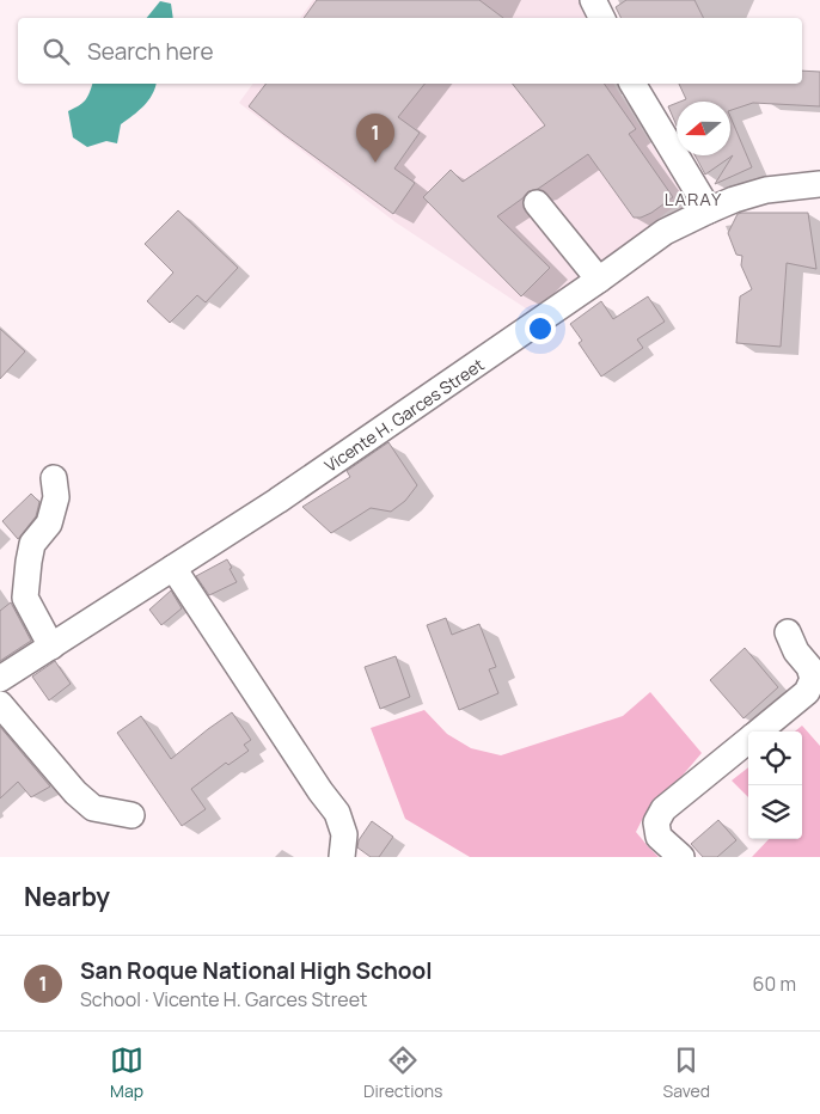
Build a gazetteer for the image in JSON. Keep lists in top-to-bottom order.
{
  "streets": {
    "street": ["Vicente H. Garces Street"]
  },
  "districts": ["LARAY"],
  "north": "left",
  "page": {
    "search": "Search here",
    "pins": "1",
    "heading": "Nearby",
    "list": [
      {
        "mark": "1",
        "name": "San Roque National High School",
        "note": "School · Vicente H. Garces Street",
        "value": "60 m"
      }
    ],
    "nav": ["Map", "Directions", "Saved"]
  }
}
